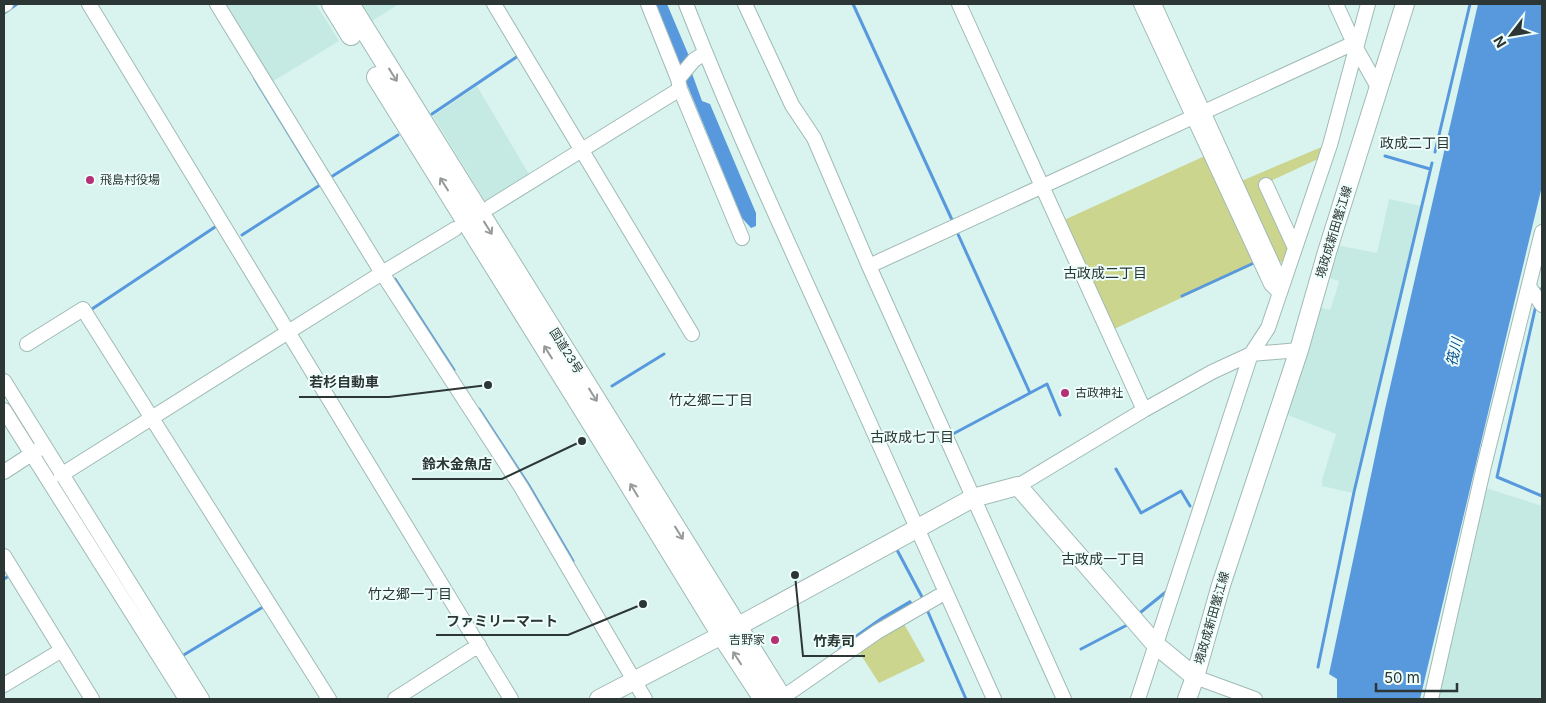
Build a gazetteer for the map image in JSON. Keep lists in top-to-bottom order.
{
  "streets": {
    "highway": ["国道23号"],
    "main road": ["境政成新田蟹江線"]
  },
  "districts": [
    "政成二丁目",
    "古政成二丁目",
    "竹之郷二丁目",
    "古政成七丁目",
    "古政成一丁目",
    "竹之郷一丁目"
  ],
  "water": ["筏川"],
  "places": [
    "飛島村役場",
    "若杉自動車",
    "古政神社",
    "鈴木金魚店",
    "竹寿司",
    "ファミリーマート",
    "吉野家"
  ],
  "scale_bar": "50 m",
  "north": "bottom left"
}
